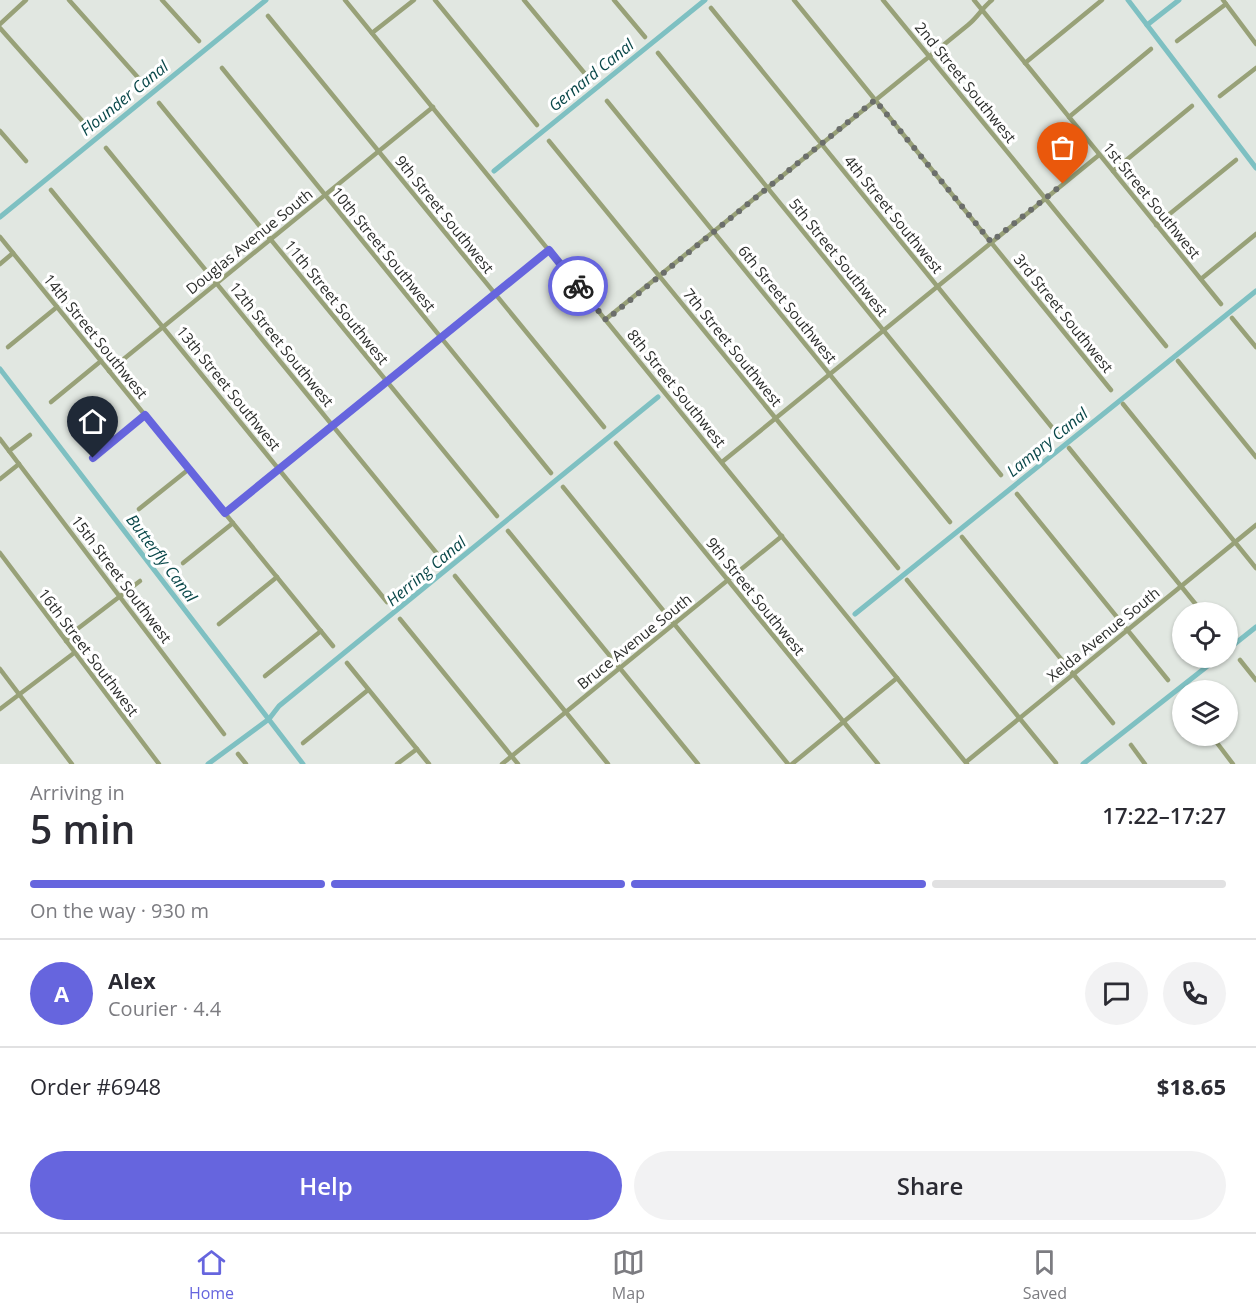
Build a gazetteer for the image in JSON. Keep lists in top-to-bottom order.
{
  "streets": {
    "street": [
      "2nd Street Southwest",
      "1st Street Southwest",
      "9th Street Southwest",
      "4th Street Southwest",
      "Douglas Avenue South",
      "10th Street Southwest",
      "5th Street Southwest",
      "11th Street Southwest",
      "6th Street Southwest",
      "3rd Street Southwest",
      "14th Street Southwest",
      "12th Street Southwest",
      "7th Street Southwest",
      "13th Street Southwest",
      "8th Street Southwest",
      "15th Street Southwest",
      "Xelda Avenue South",
      "Bruce Avenue South",
      "16th Street Southwest"
    ]
  },
  "crossings": [
    ["9th Street Southwest", "Douglas Avenue South"],
    ["9th Street Southwest", "Bruce Avenue South"],
    ["Douglas Avenue South", "10th Street Southwest"],
    ["Douglas Avenue South", "11th Street Southwest"],
    ["Douglas Avenue South", "14th Street Southwest"],
    ["Douglas Avenue South", "12th Street Southwest"],
    ["Douglas Avenue South", "13th Street Southwest"],
    ["Douglas Avenue South", "8th Street Southwest"],
    ["8th Street Southwest", "Xelda Avenue South"],
    ["8th Street Southwest", "Bruce Avenue South"]
  ],
  "water": [
    "Gernard Canal",
    "Flounder Canal",
    "Lampry Canal",
    "Butterfly Canal",
    "Herring Canal"
  ],
  "page": {
    "heading": ["5 min", "Arriving in", "17:22–17:27"],
    "panel": [
      "Alex",
      "Courier · 4.4",
      "Order #6948",
      "$18.65"
    ],
    "bar": "On the way · 930 m",
    "round": "A",
    "buttons": ["Help", "Share"],
    "tabs": ["Home", "Map", "Saved"]
  }
}
